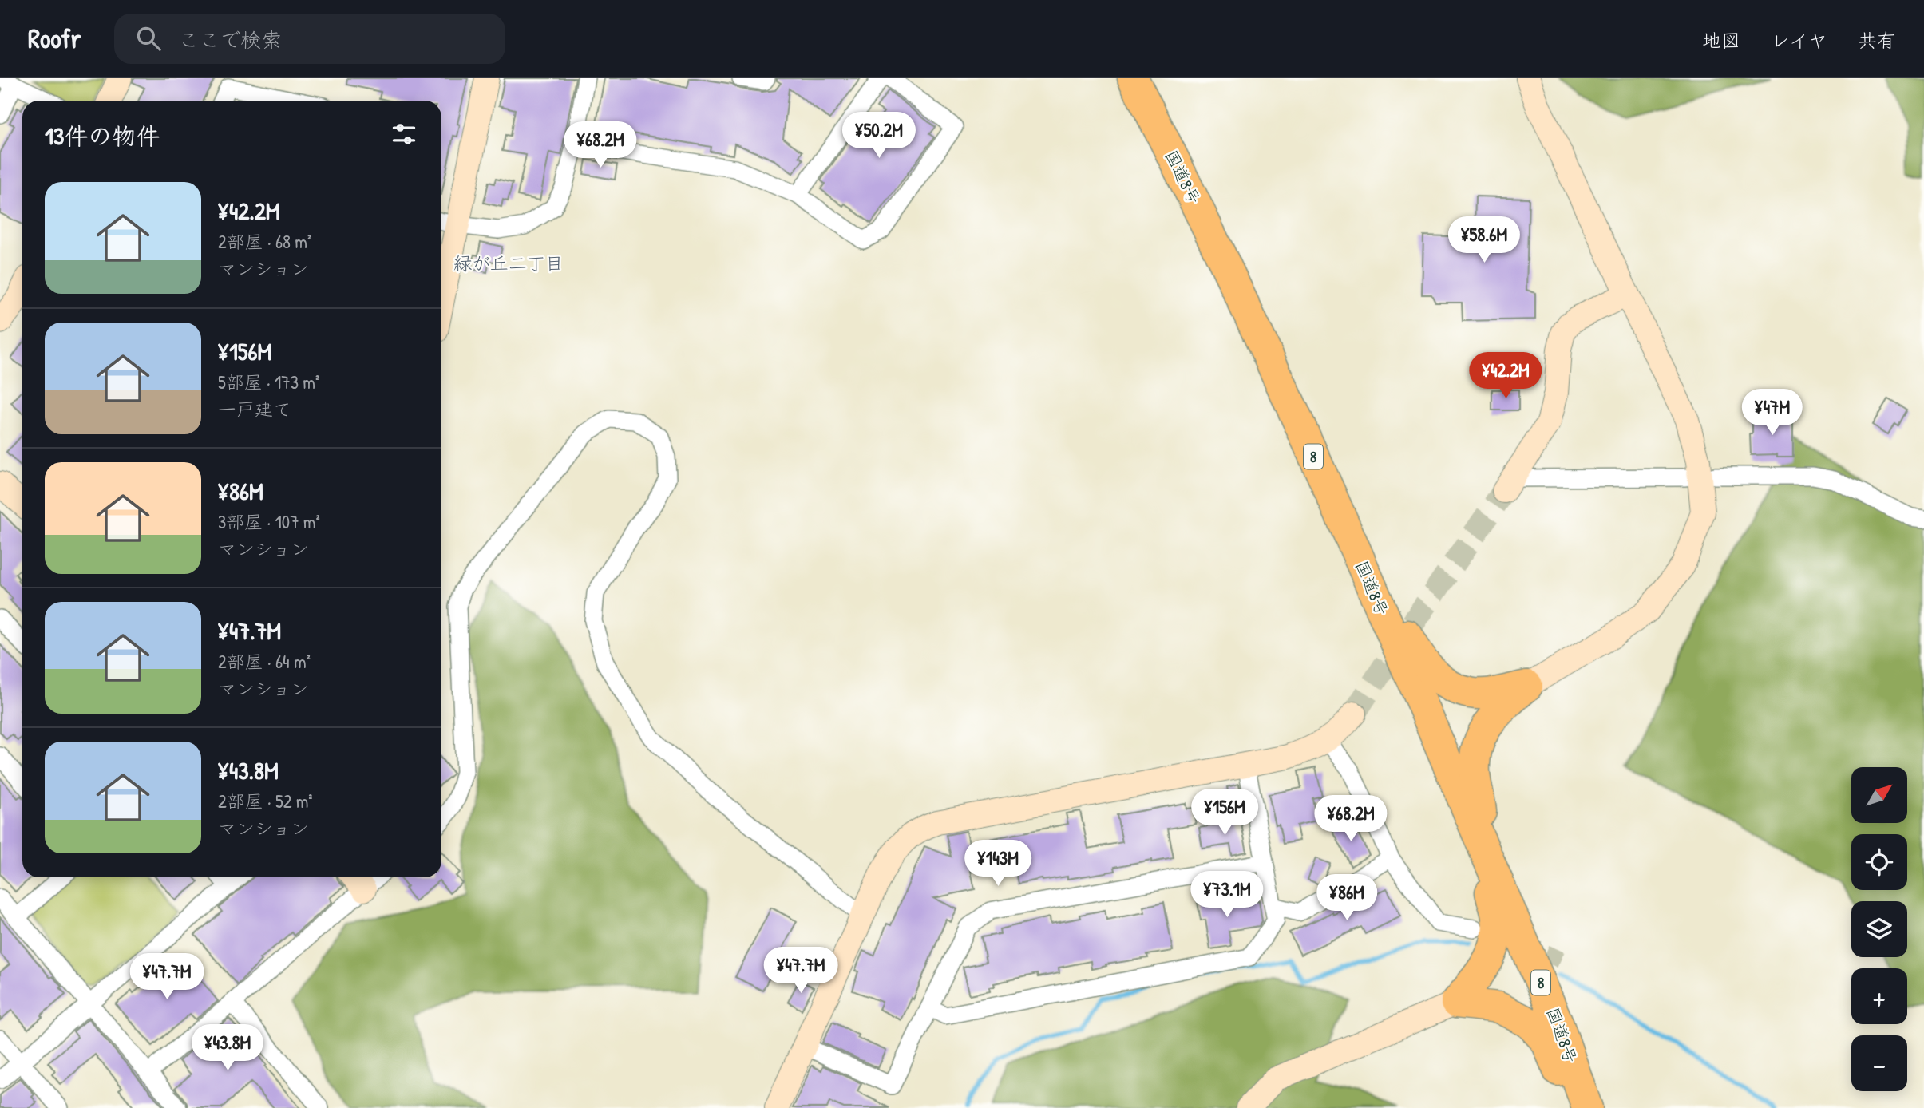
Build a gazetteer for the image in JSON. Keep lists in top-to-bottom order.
{
  "streets": {
    "highway": ["国道8号", "8"]
  },
  "districts": ["緑が丘二丁目"],
  "north": "top right",
  "page": {
    "header": "Roofr",
    "search": "ここで検索",
    "nav": ["地図", "レイヤ", "共有"],
    "heading": "13件の物件",
    "price": [
      "¥50.2M",
      "¥68.2M",
      "¥58.6M",
      "¥42.2M",
      "¥47M",
      "¥156M",
      "¥68.2M",
      "¥143M",
      "¥73.1M",
      "¥86M",
      "¥47.7M",
      "¥47.7M",
      "¥43.8M"
    ],
    "list": [
      {
        "name": "¥42.2M",
        "note": "2部屋 · 68 m² · マンション"
      },
      {
        "name": "¥156M",
        "note": "5部屋 · 173 m² · 一戸建て"
      },
      {
        "name": "¥86M",
        "note": "3部屋 · 107 m² · マンション"
      },
      {
        "name": "¥47.7M",
        "note": "2部屋 · 64 m² · マンション"
      },
      {
        "name": "¥43.8M",
        "note": "2部屋 · 52 m² · マンション"
      }
    ],
    "map_buttons": ["+", "−"]
  }
}
